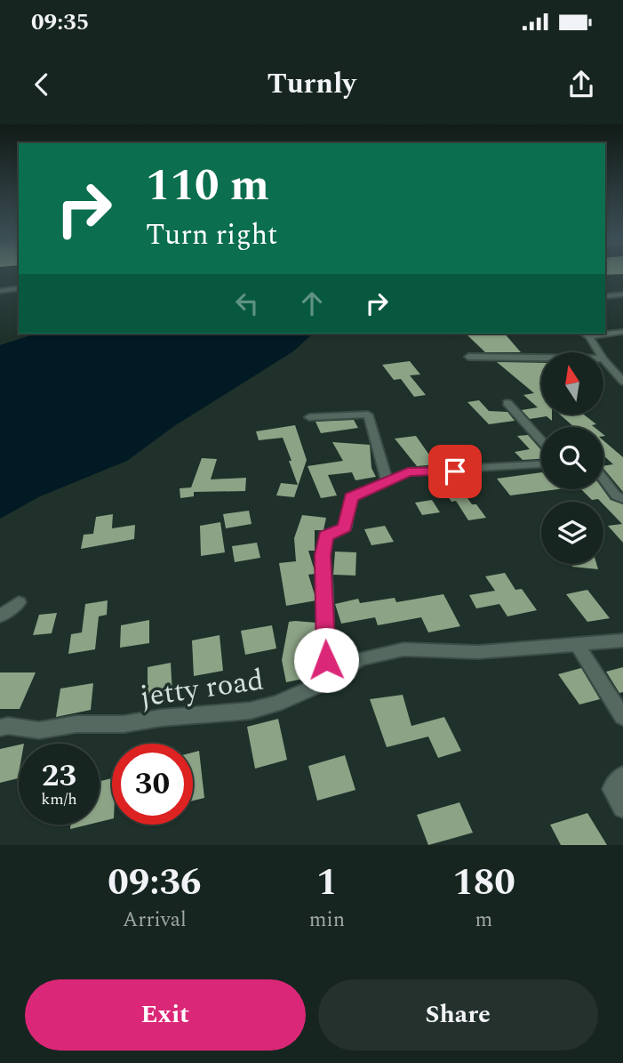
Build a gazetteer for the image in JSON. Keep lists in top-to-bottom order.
{
  "streets": {
    "street": ["jetty road"]
  },
  "north": "top",
  "page": {
    "status": "09:35",
    "header": "Turnly",
    "turn": ["110 m", "Turn right"],
    "speed": "23 km/h",
    "limit": "30",
    "eta": [
      "09:36",
      "Arrival",
      "1",
      "min",
      "180",
      "m"
    ],
    "buttons": ["Exit", "Share"]
  }
}
